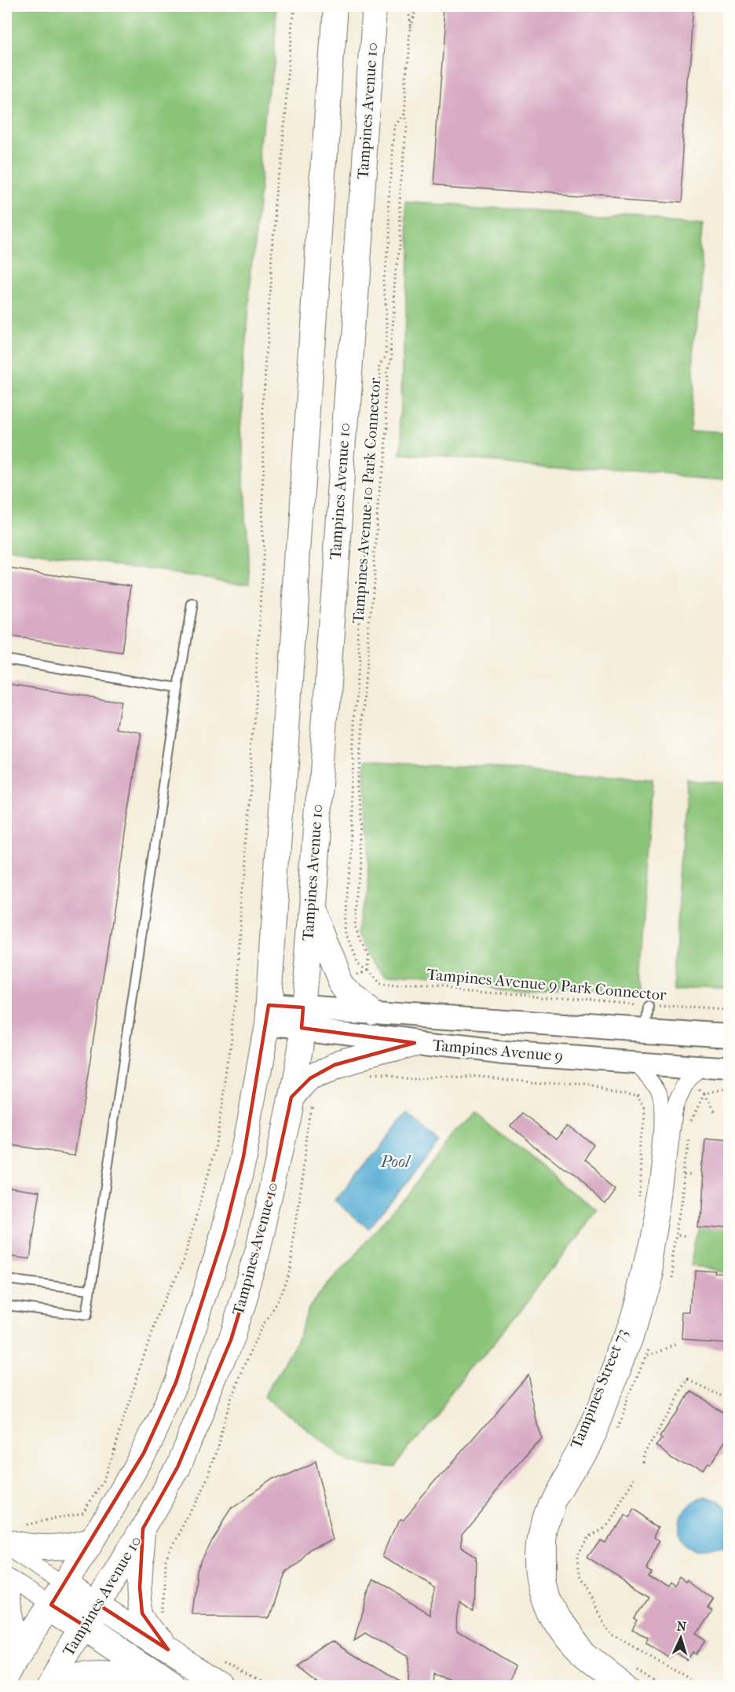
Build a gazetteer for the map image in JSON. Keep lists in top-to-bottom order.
{
  "streets": {
    "main road": ["Tampines Avenue 10", "Tampines Avenue 9"],
    "street": ["Tampines Street 73"],
    "path": ["Tampines Avenue 10 Park Connector", "Tampines Avenue 9 Park Connector"]
  },
  "crossings": [
    ["Tampines Avenue 10", "Tampines Avenue 9"],
    ["Tampines Avenue 10 Park Connector", "Tampines Avenue 9 Park Connector"],
    ["Tampines Avenue 9", "Tampines Street 73"]
  ],
  "water": ["Pool"],
  "north": "top"
}
